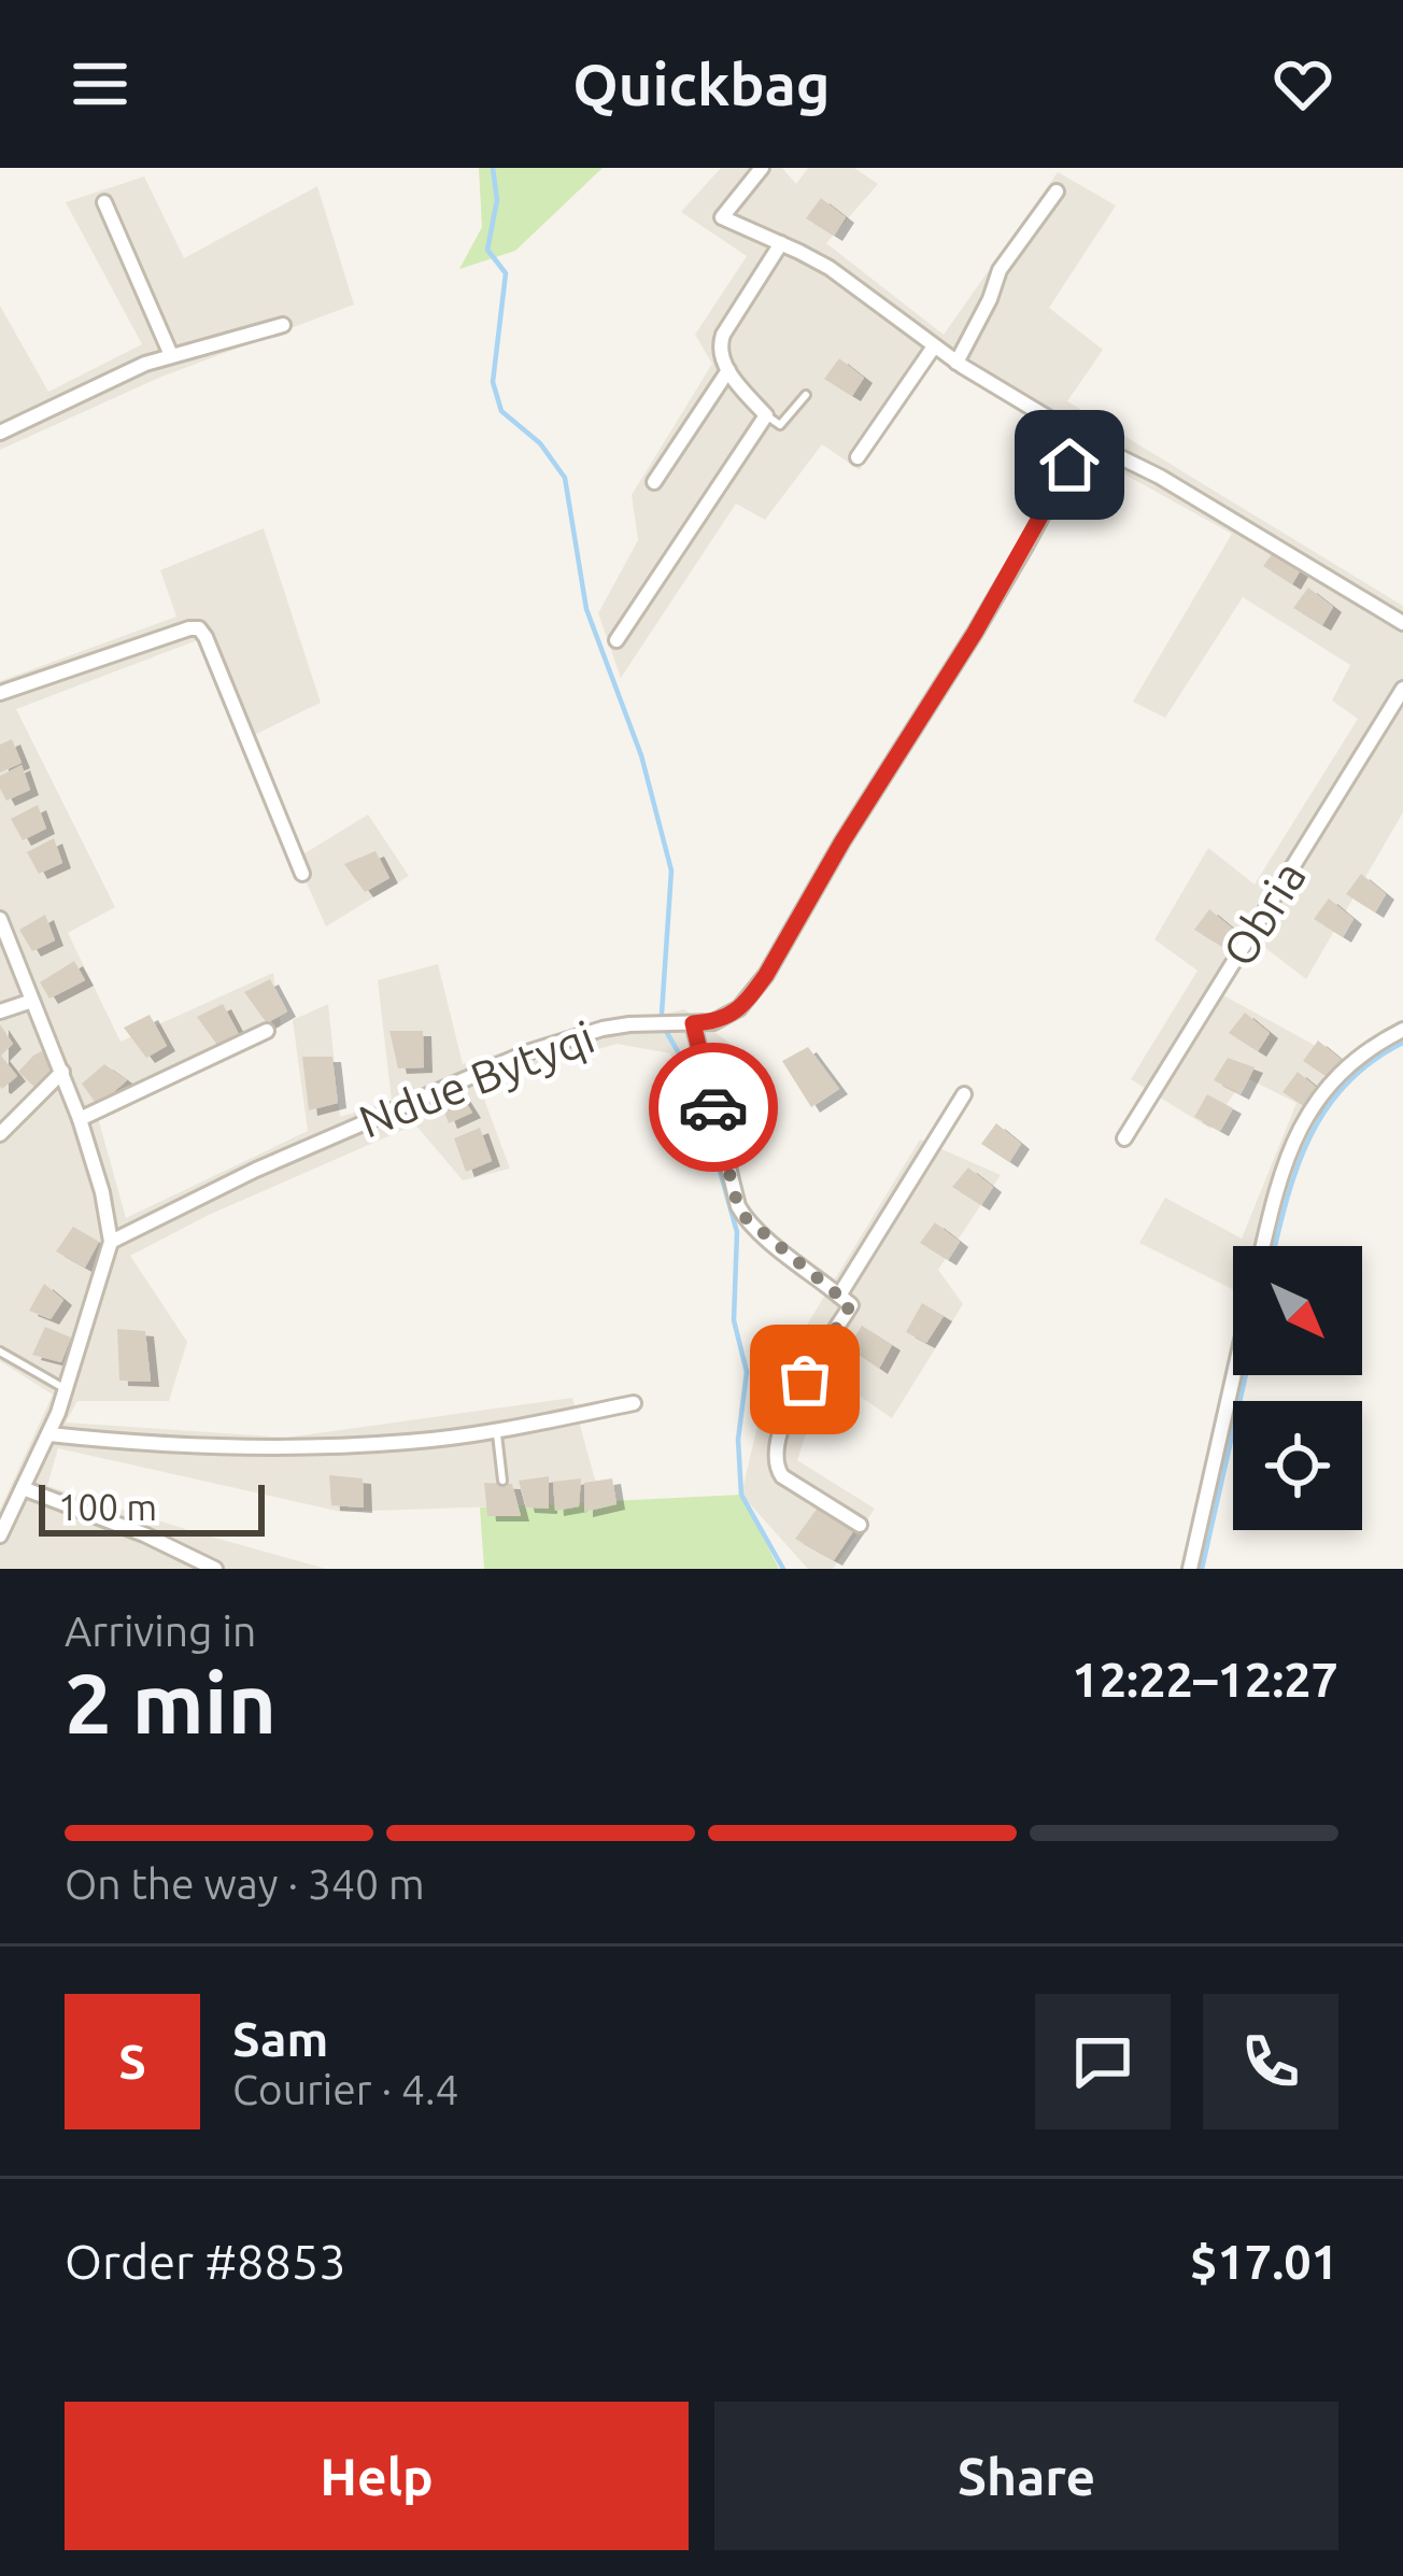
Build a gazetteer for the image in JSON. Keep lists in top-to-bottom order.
{
  "streets": {
    "street": ["Obria", "Ndue Bytyqi"]
  },
  "scale_bar": "100 m",
  "north": "bottom right",
  "page": {
    "header": "Quickbag",
    "scale": "100 m",
    "heading": ["2 min", "Arriving in", "12:22–12:27"],
    "panel": [
      "Sam",
      "Courier · 4.4",
      "Order #8853",
      "$17.01"
    ],
    "bar": "On the way · 340 m",
    "round": "S",
    "buttons": ["Help", "Share"]
  }
}
